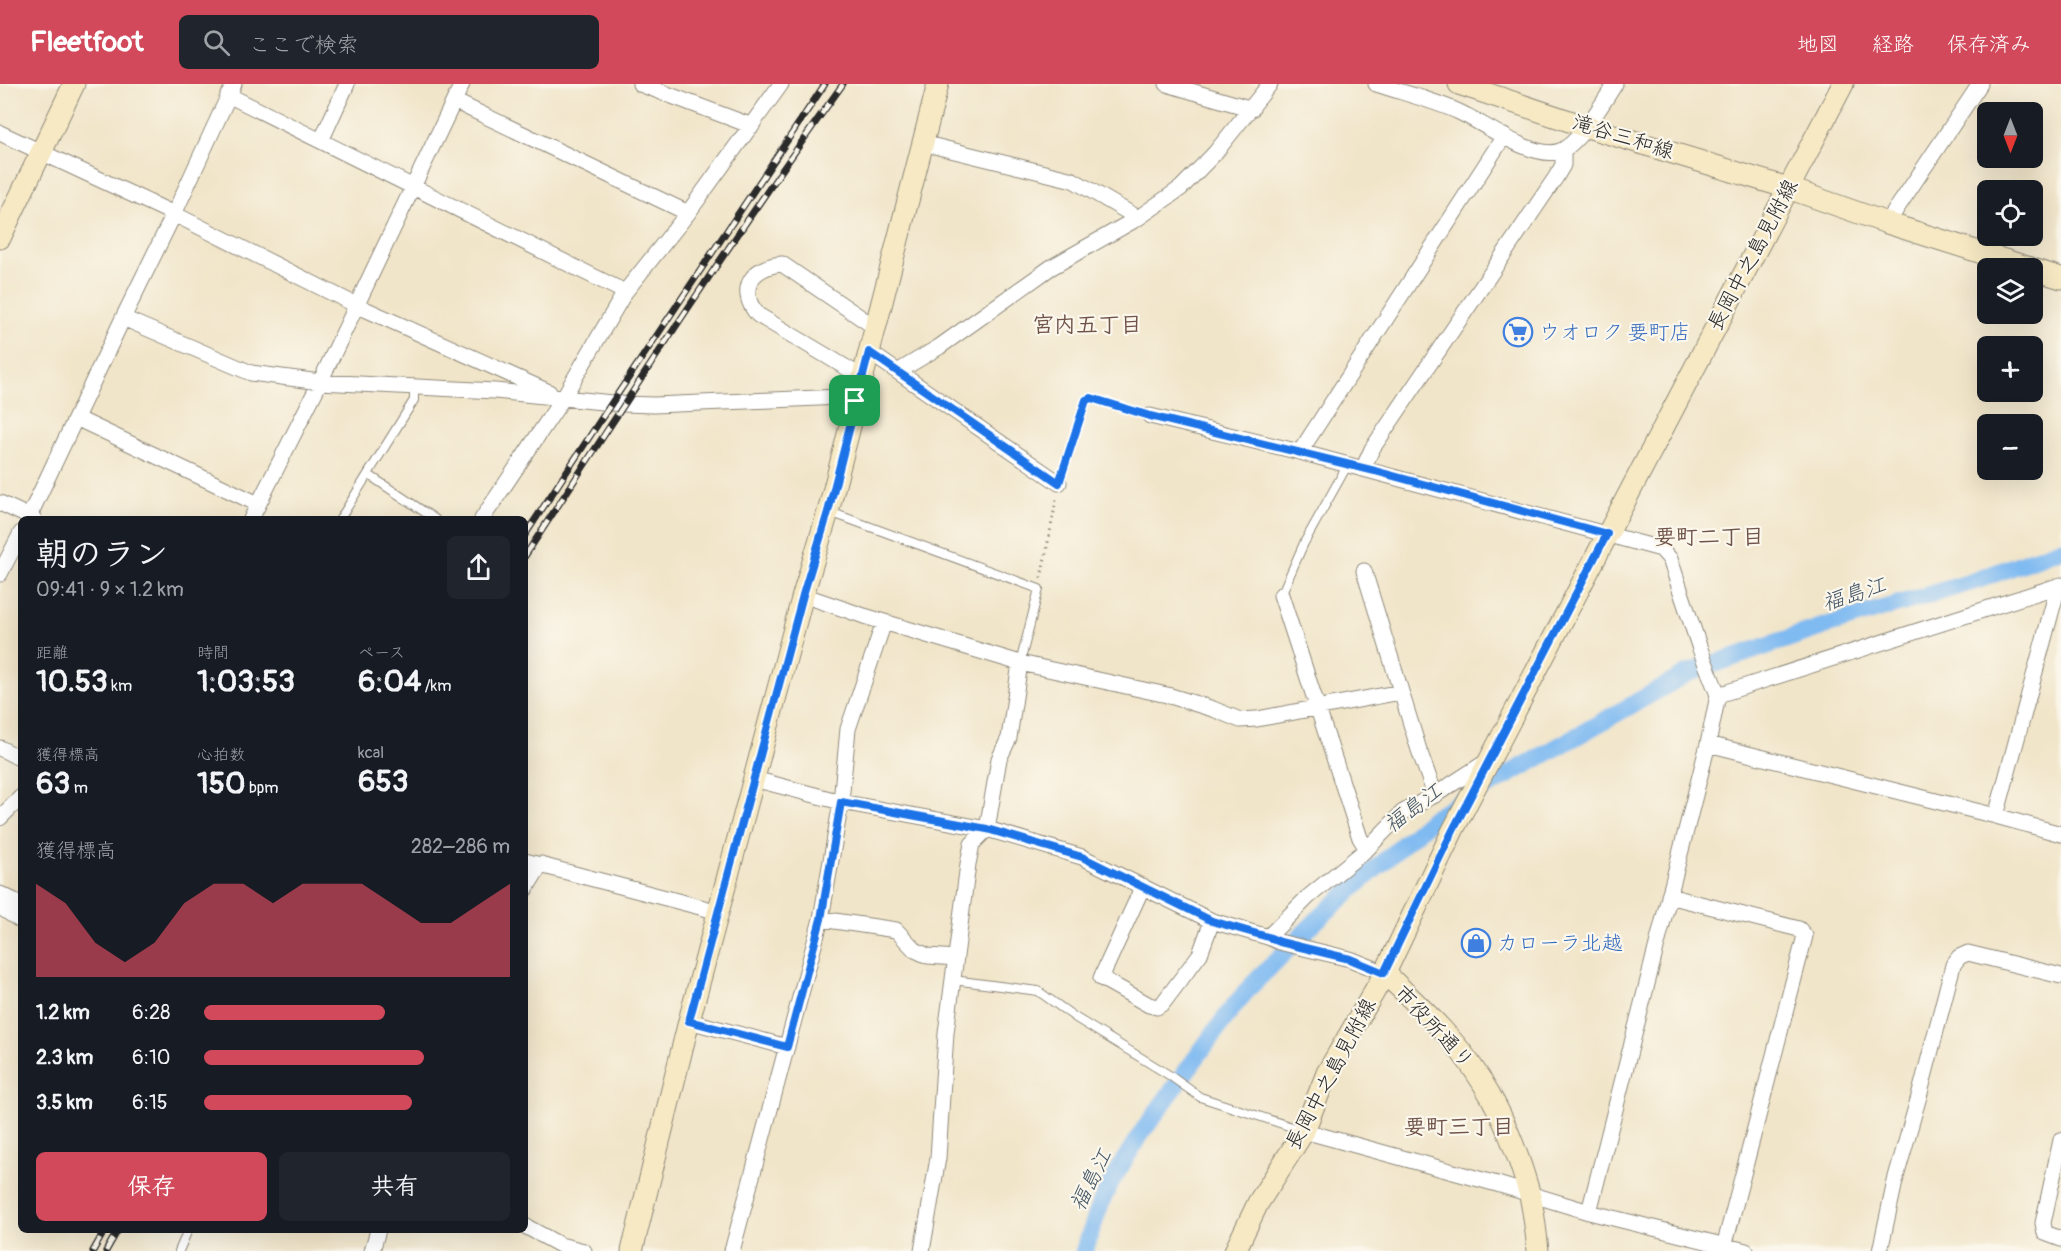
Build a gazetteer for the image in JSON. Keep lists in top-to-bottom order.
{
  "streets": {
    "street": ["滝谷三和線", "長岡中之島見附線", "市役所通り"]
  },
  "crossings": [
    ["滝谷三和線", "長岡中之島見附線"],
    ["長岡中之島見附線", "市役所通り"]
  ],
  "districts": ["宮内五丁目", "要町二丁目", "要町三丁目"],
  "water": ["福島江"],
  "places": {
    "supermarket": ["ウオロク 要町店"],
    "shop": ["カローラ北越"]
  },
  "north": "bottom",
  "page": {
    "header": "Fleetfoot",
    "search": "ここで検索",
    "nav": ["地図", "経路", "保存済み"],
    "map_buttons": ["+", "−"],
    "heading": ["朝のラン", "09:41 · 9 × 1.2 km"],
    "stats": [
      ["距離", "10.53 km"],
      ["時間", "1:03:53"],
      ["ペース", "6:04 /km"],
      ["獲得標高", "63 m"],
      ["心拍数", "150 bpm"],
      ["kcal", "653"]
    ],
    "chart": ["獲得標高", "282–286 m"],
    "list": [
      {
        "name": "1.2 km",
        "note": "6:28"
      },
      {
        "name": "2.3 km",
        "note": "6:10"
      },
      {
        "name": "3.5 km",
        "note": "6:15"
      }
    ],
    "buttons": ["保存", "共有"]
  }
}
